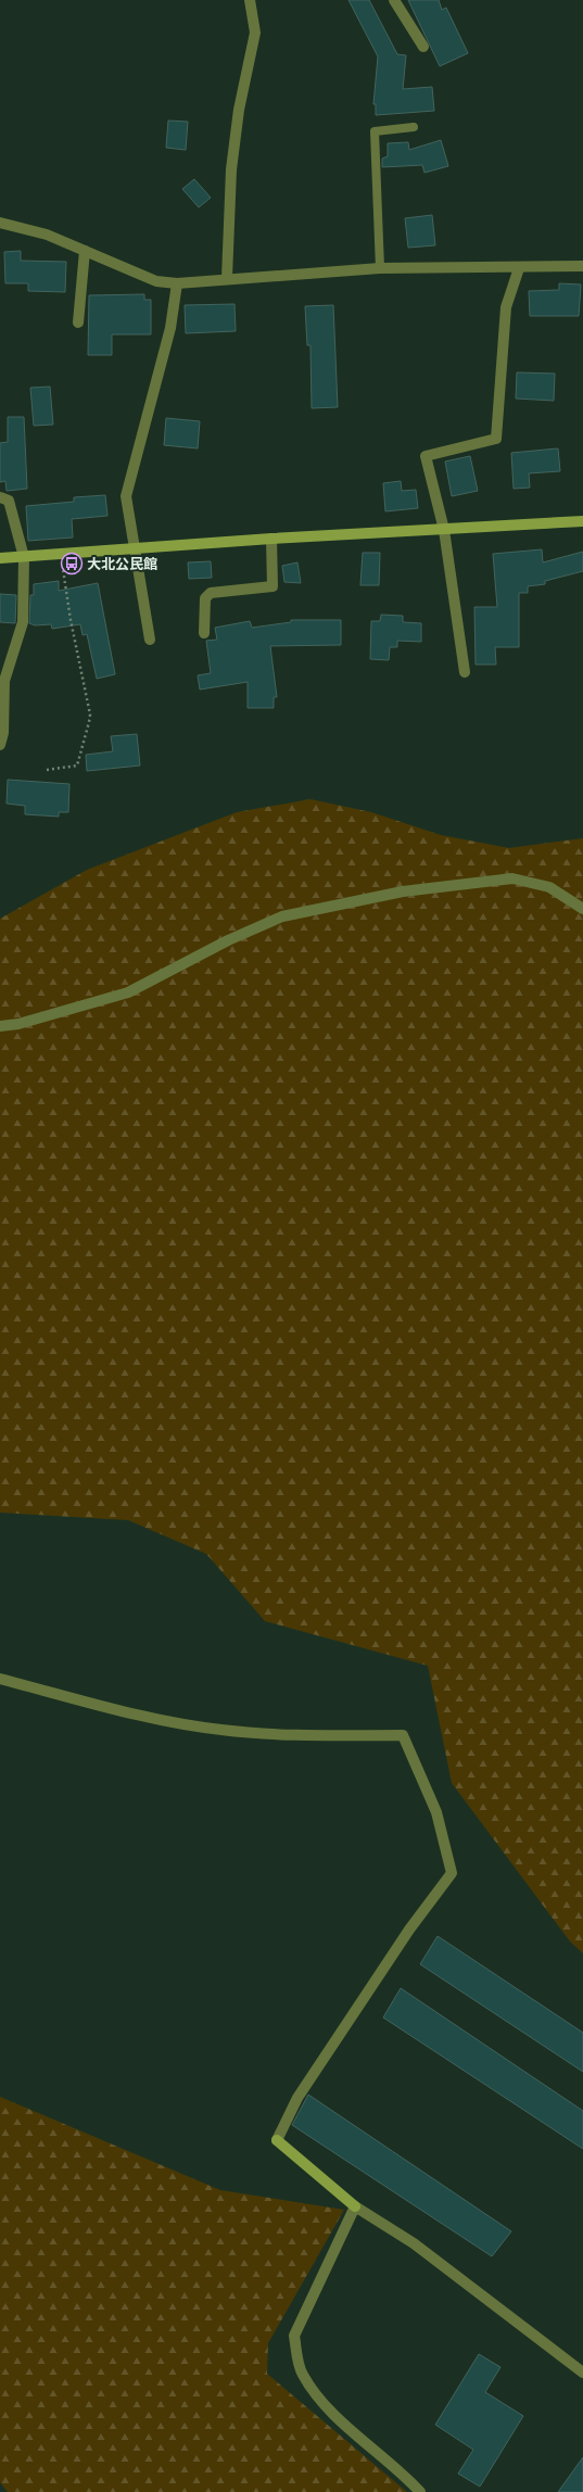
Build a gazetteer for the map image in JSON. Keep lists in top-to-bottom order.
{
  "places": {
    "bus stop": ["大北公民館"]
  }
}
